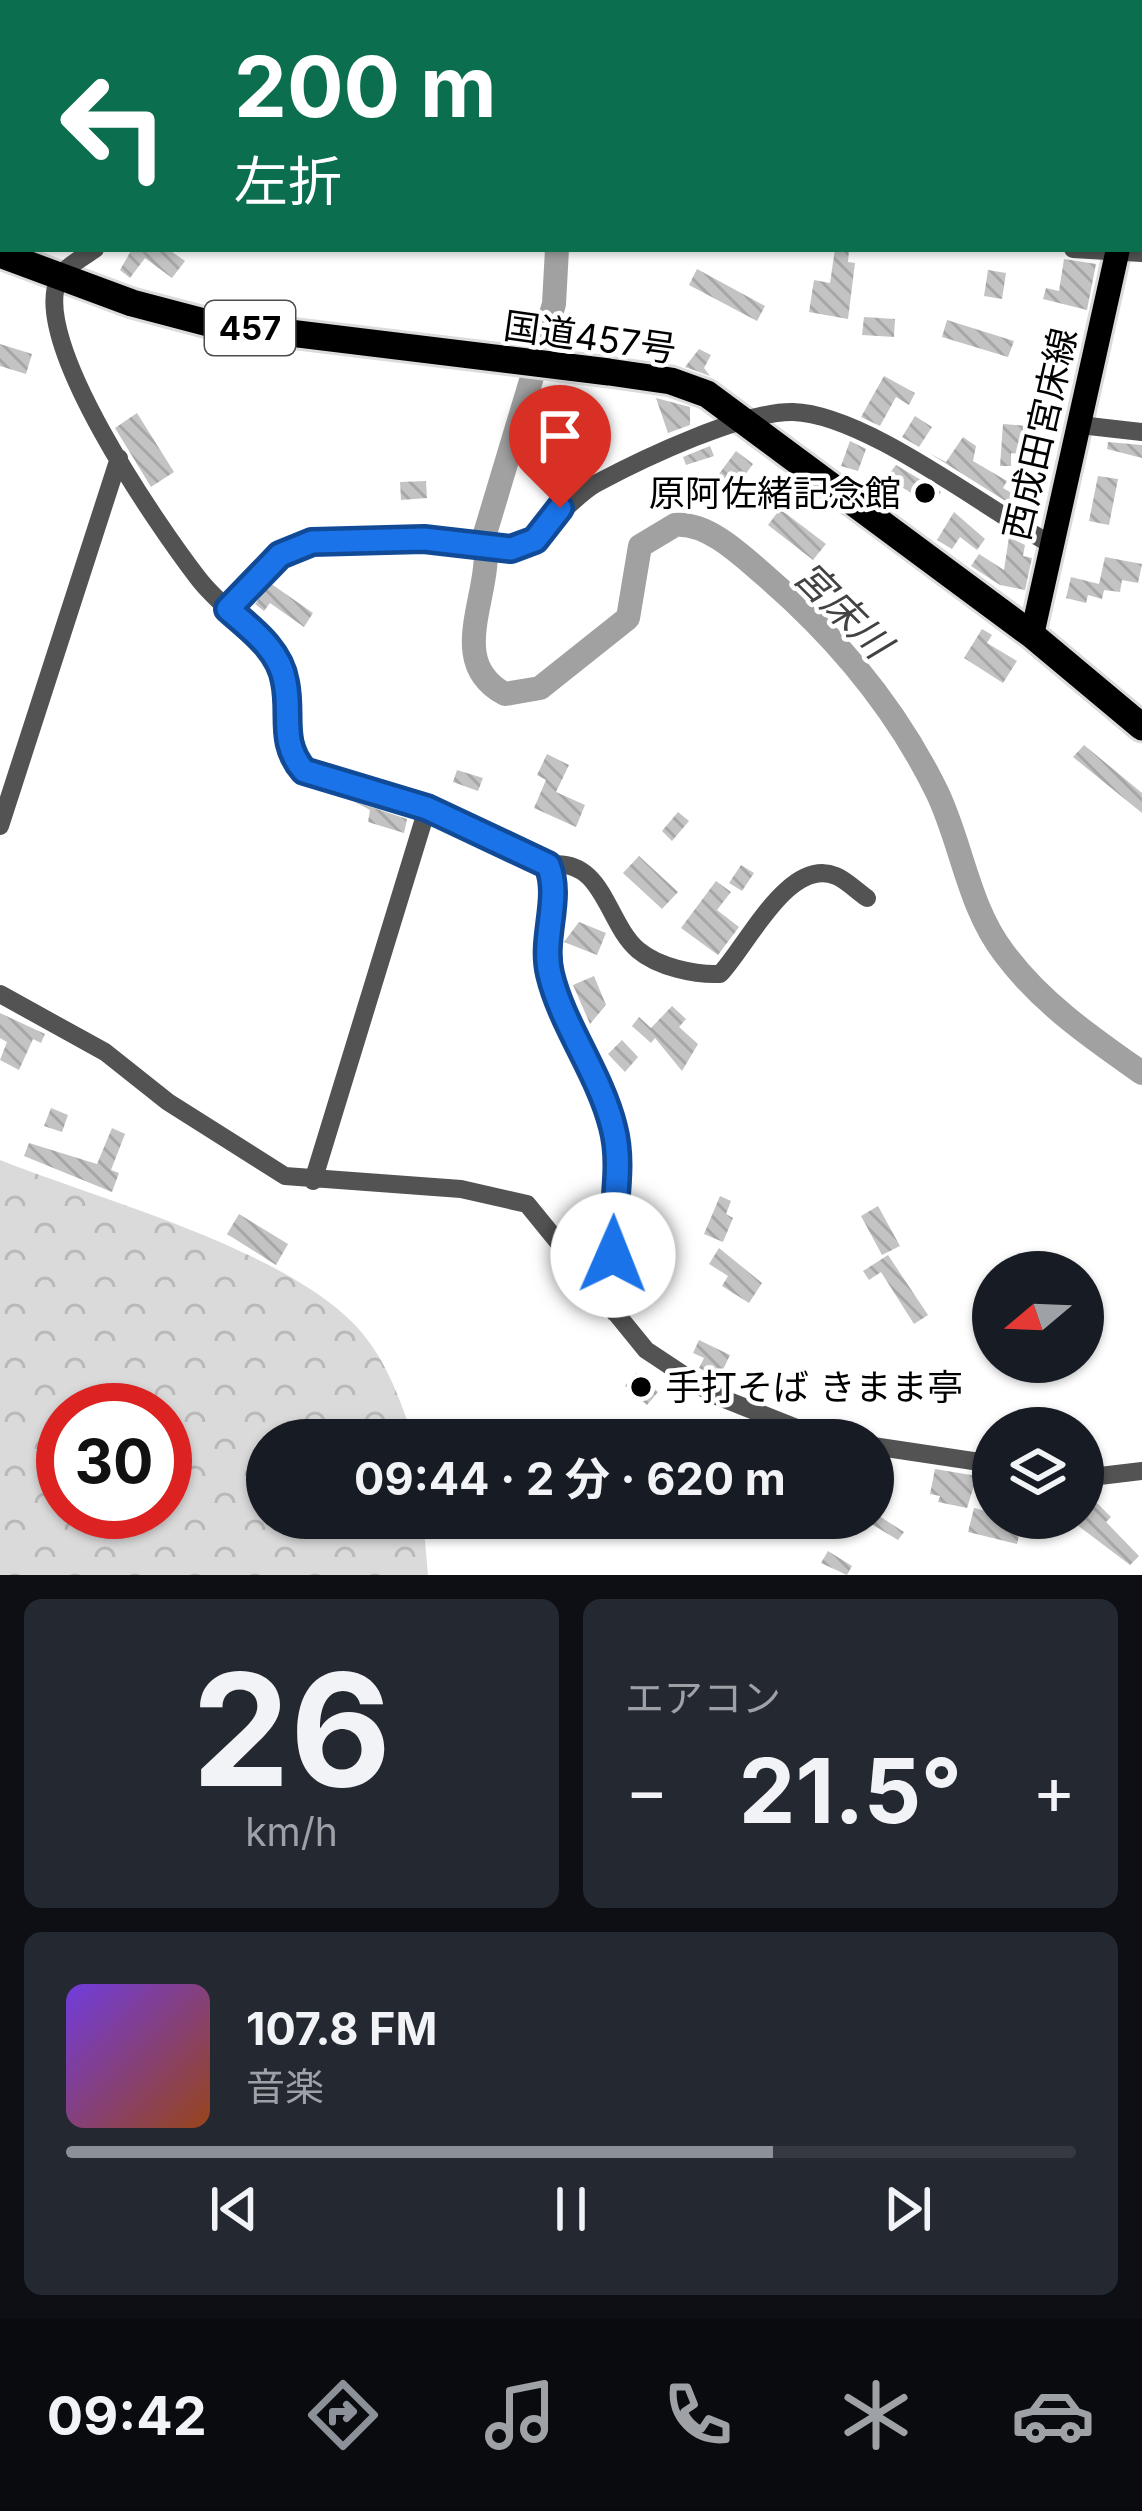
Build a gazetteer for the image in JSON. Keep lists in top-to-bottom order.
{
  "streets": {
    "highway": ["457", "国道457号"],
    "main road": ["西成田宮床線"]
  },
  "crossings": [
    ["国道457号", "西成田宮床線"]
  ],
  "water": ["宮床川"],
  "places": ["原阿佐緒記念館", "手打そば きまま亭"],
  "north": "left",
  "page": {
    "turn": ["200 m", "左折"],
    "limit": "30",
    "trip": "09:44 · 2 分 · 620 m",
    "tile": [
      ["26", "km/h"],
      "エアコン"
    ],
    "heat": ["−", "21.5°", "+"],
    "song": ["107.8 FM", "音楽"],
    "tabs": "09:42"
  }
}
